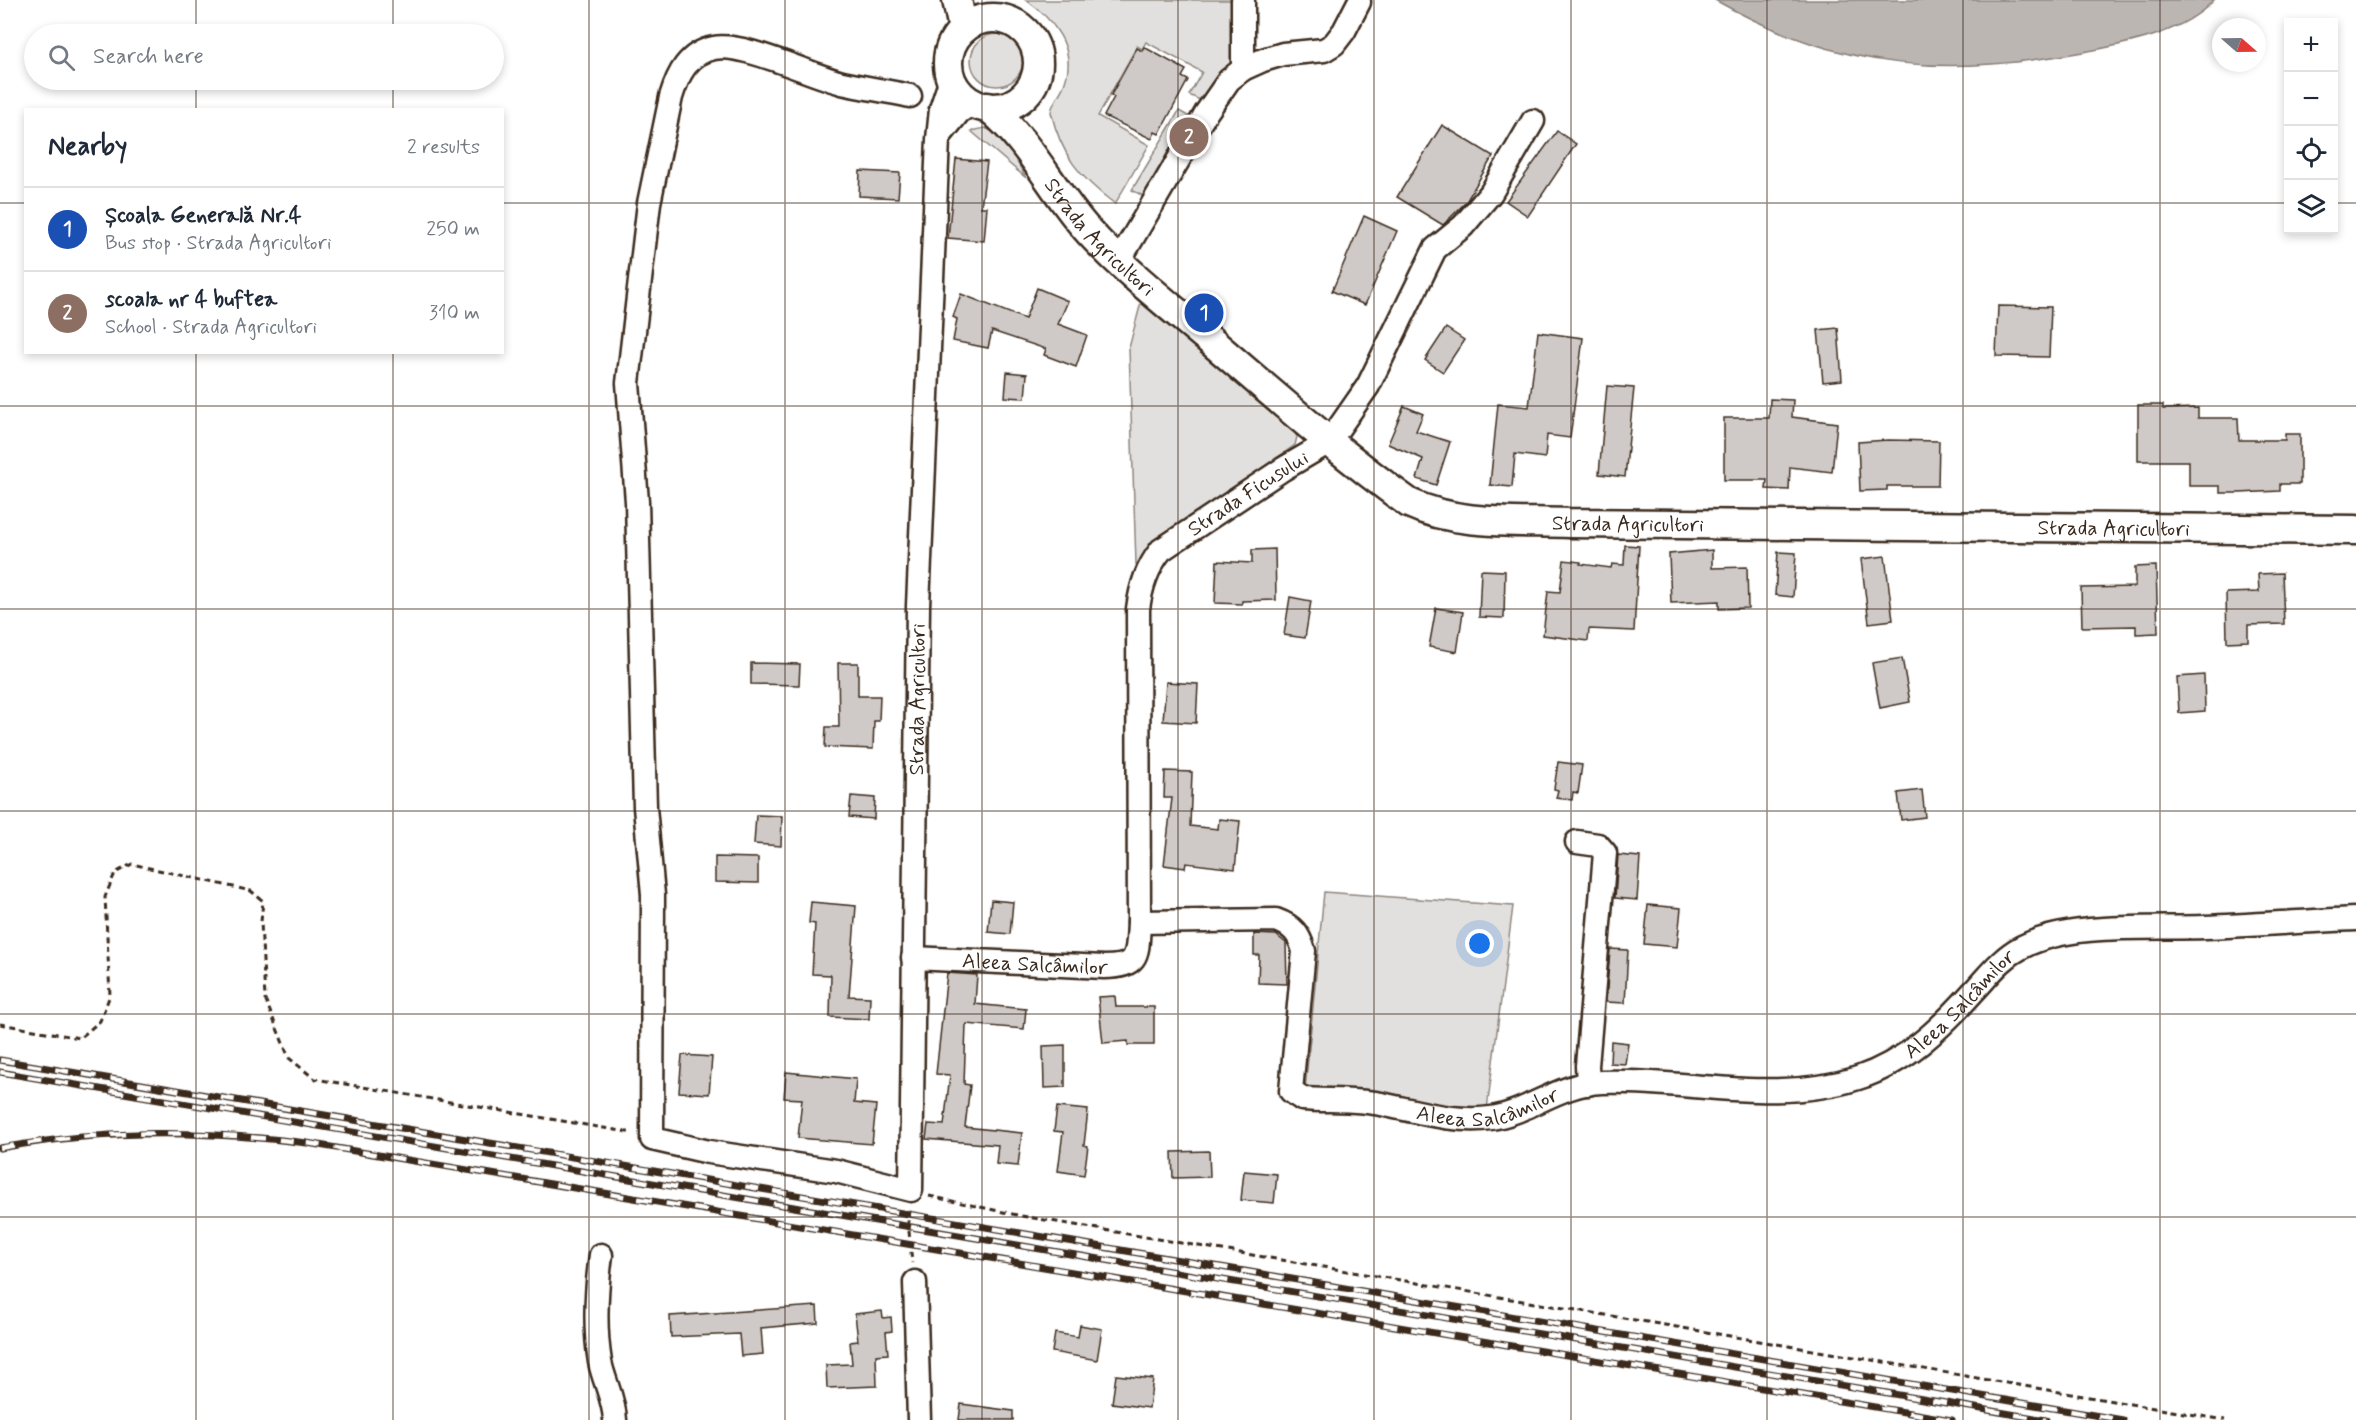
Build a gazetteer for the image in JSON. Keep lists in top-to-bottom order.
{
  "streets": {
    "main road": ["Strada Agricultori"],
    "street": ["Strada Ficusului", "Aleea Salcâmilor"]
  },
  "crossings": [
    ["Strada Agricultori", "Strada Ficusului"],
    ["Strada Agricultori", "Aleea Salcâmilor"],
    ["Strada Ficusului", "Aleea Salcâmilor"]
  ],
  "north": "right",
  "page": {
    "map_buttons": ["+", "−"],
    "search": "Search here",
    "heading": ["Nearby", "2 results"],
    "pins": ["2", "1"],
    "list": [
      {
        "mark": "1",
        "name": "Școala Generală Nr.4",
        "note": "Bus stop · Strada Agricultori",
        "value": "250 m"
      },
      {
        "mark": "2",
        "name": "scoala nr 4 buftea",
        "note": "School · Strada Agricultori",
        "value": "310 m"
      }
    ]
  }
}
